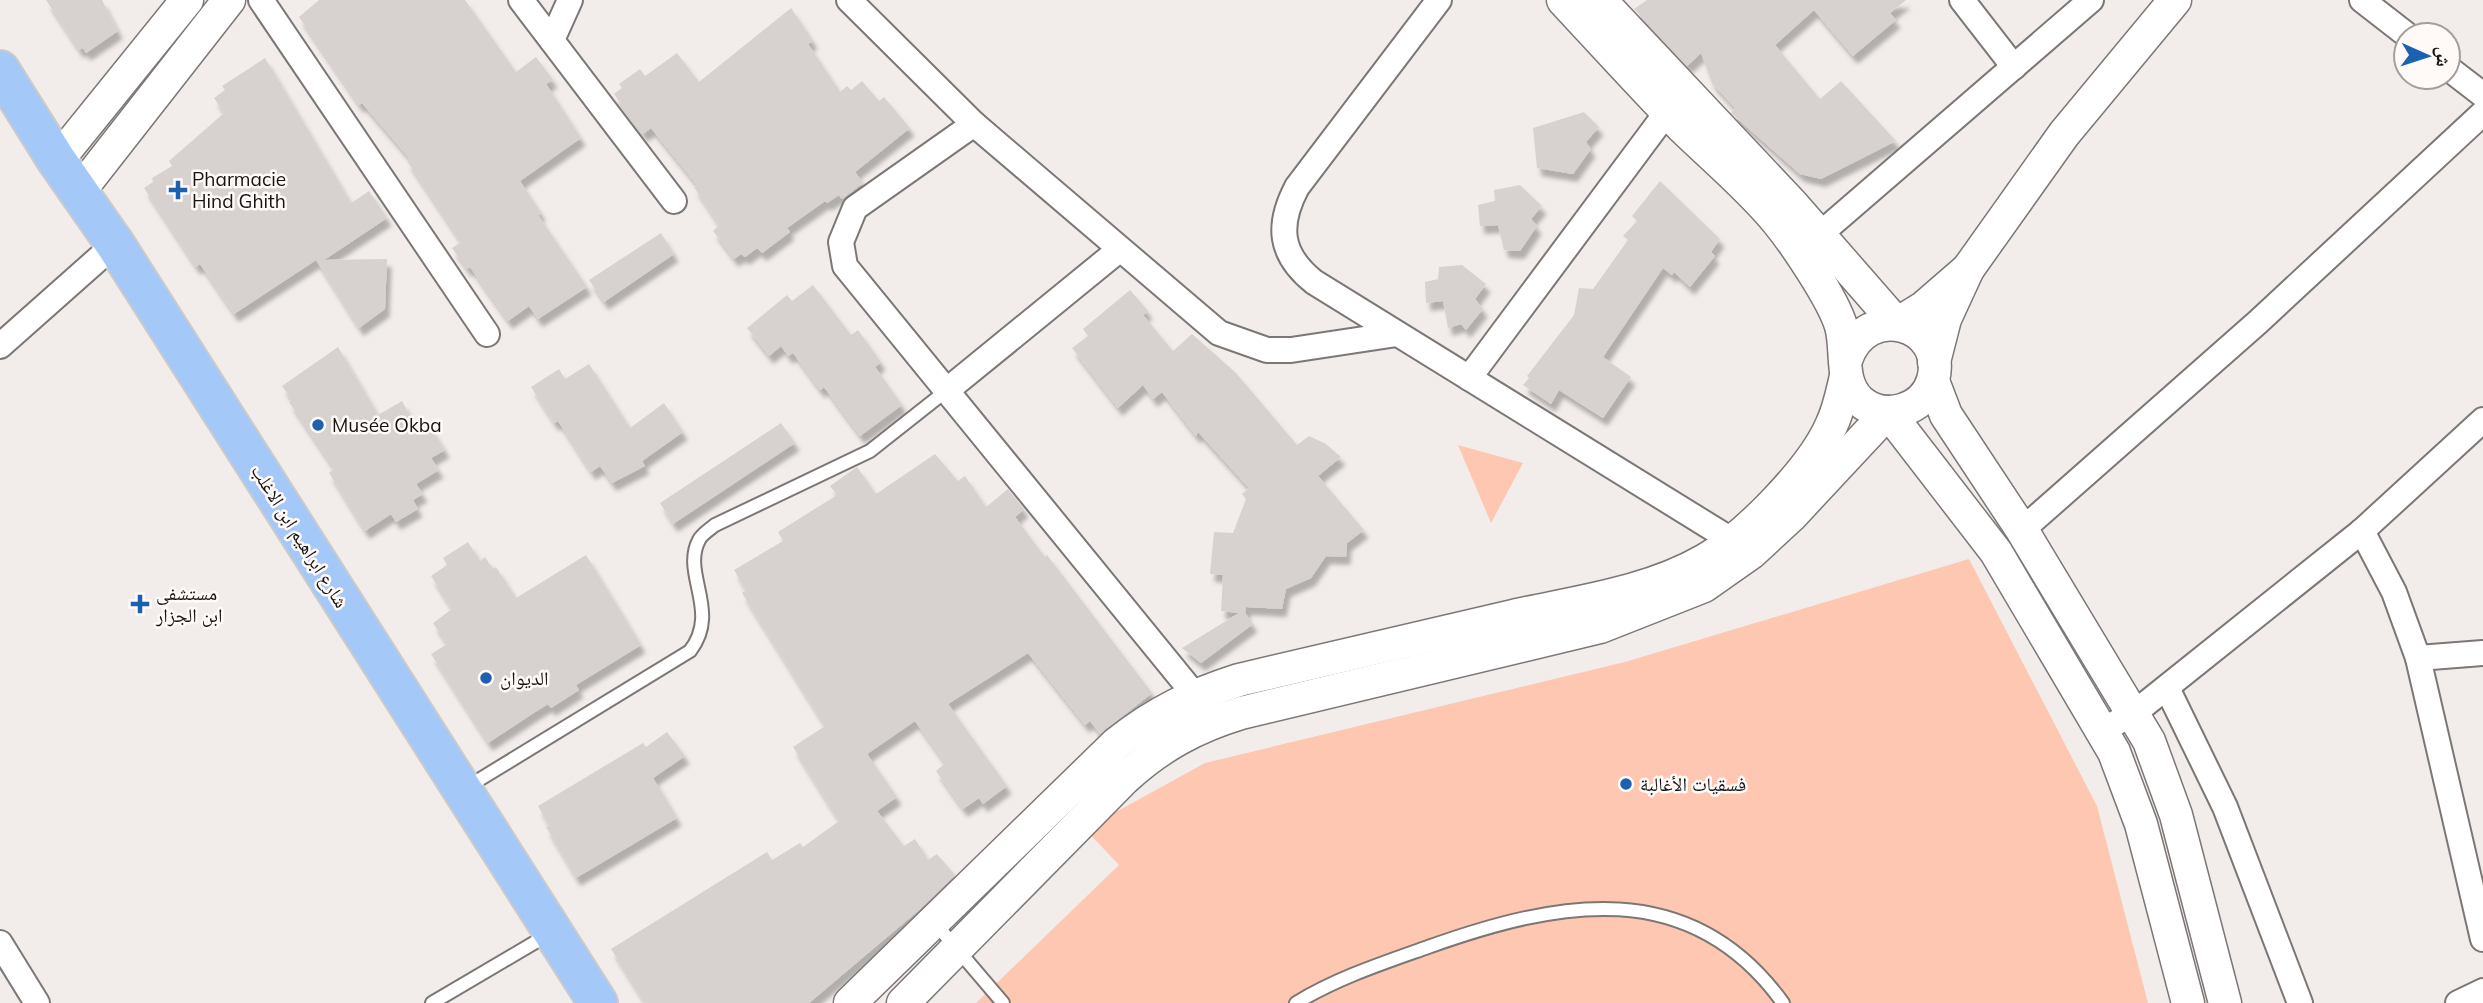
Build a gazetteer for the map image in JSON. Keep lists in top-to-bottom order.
{
  "streets": {
    "main road": ["شارع ابراهيم ابن الاغلب"]
  },
  "places": {
    "health": ["Pharmacie Hind Ghith", "مستشفى ابن الجزار"],
    "other": ["Musée Okba", "الديوان", "فسقيات الأغالبة"]
  },
  "north": "right"
}
